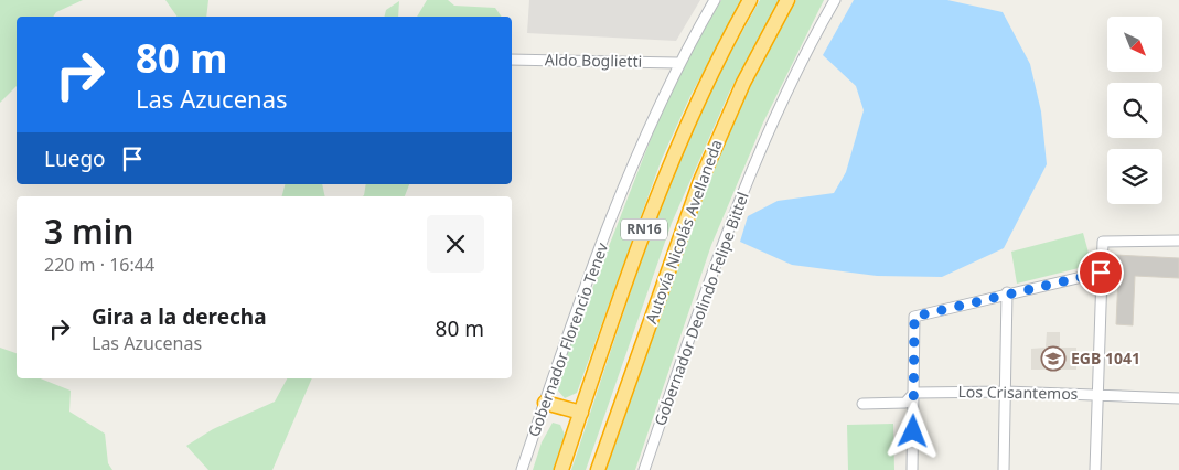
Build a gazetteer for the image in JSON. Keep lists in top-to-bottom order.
{
  "streets": {
    "highway": ["RN16", "Autovía Nicolás Avellaneda"],
    "street": [
      "Aldo Boglietti",
      "Gobernador Deolindo Felipe Bittel",
      "Gobernador Florencio Tenev",
      "Los Crisantemos"
    ]
  },
  "crossings": [
    ["Aldo Boglietti", "Gobernador Florencio Tenev"]
  ],
  "places": {
    "school or university": ["EGB 1041"]
  },
  "north": "bottom right",
  "page": {
    "turn": ["80 m", "Las Azucenas"],
    "then": "Luego",
    "heading": ["3 min", "220 m · 16:44"],
    "list": [
      {
        "name": "Gira a la derecha",
        "note": "Las Azucenas",
        "value": "80 m"
      }
    ]
  }
}
